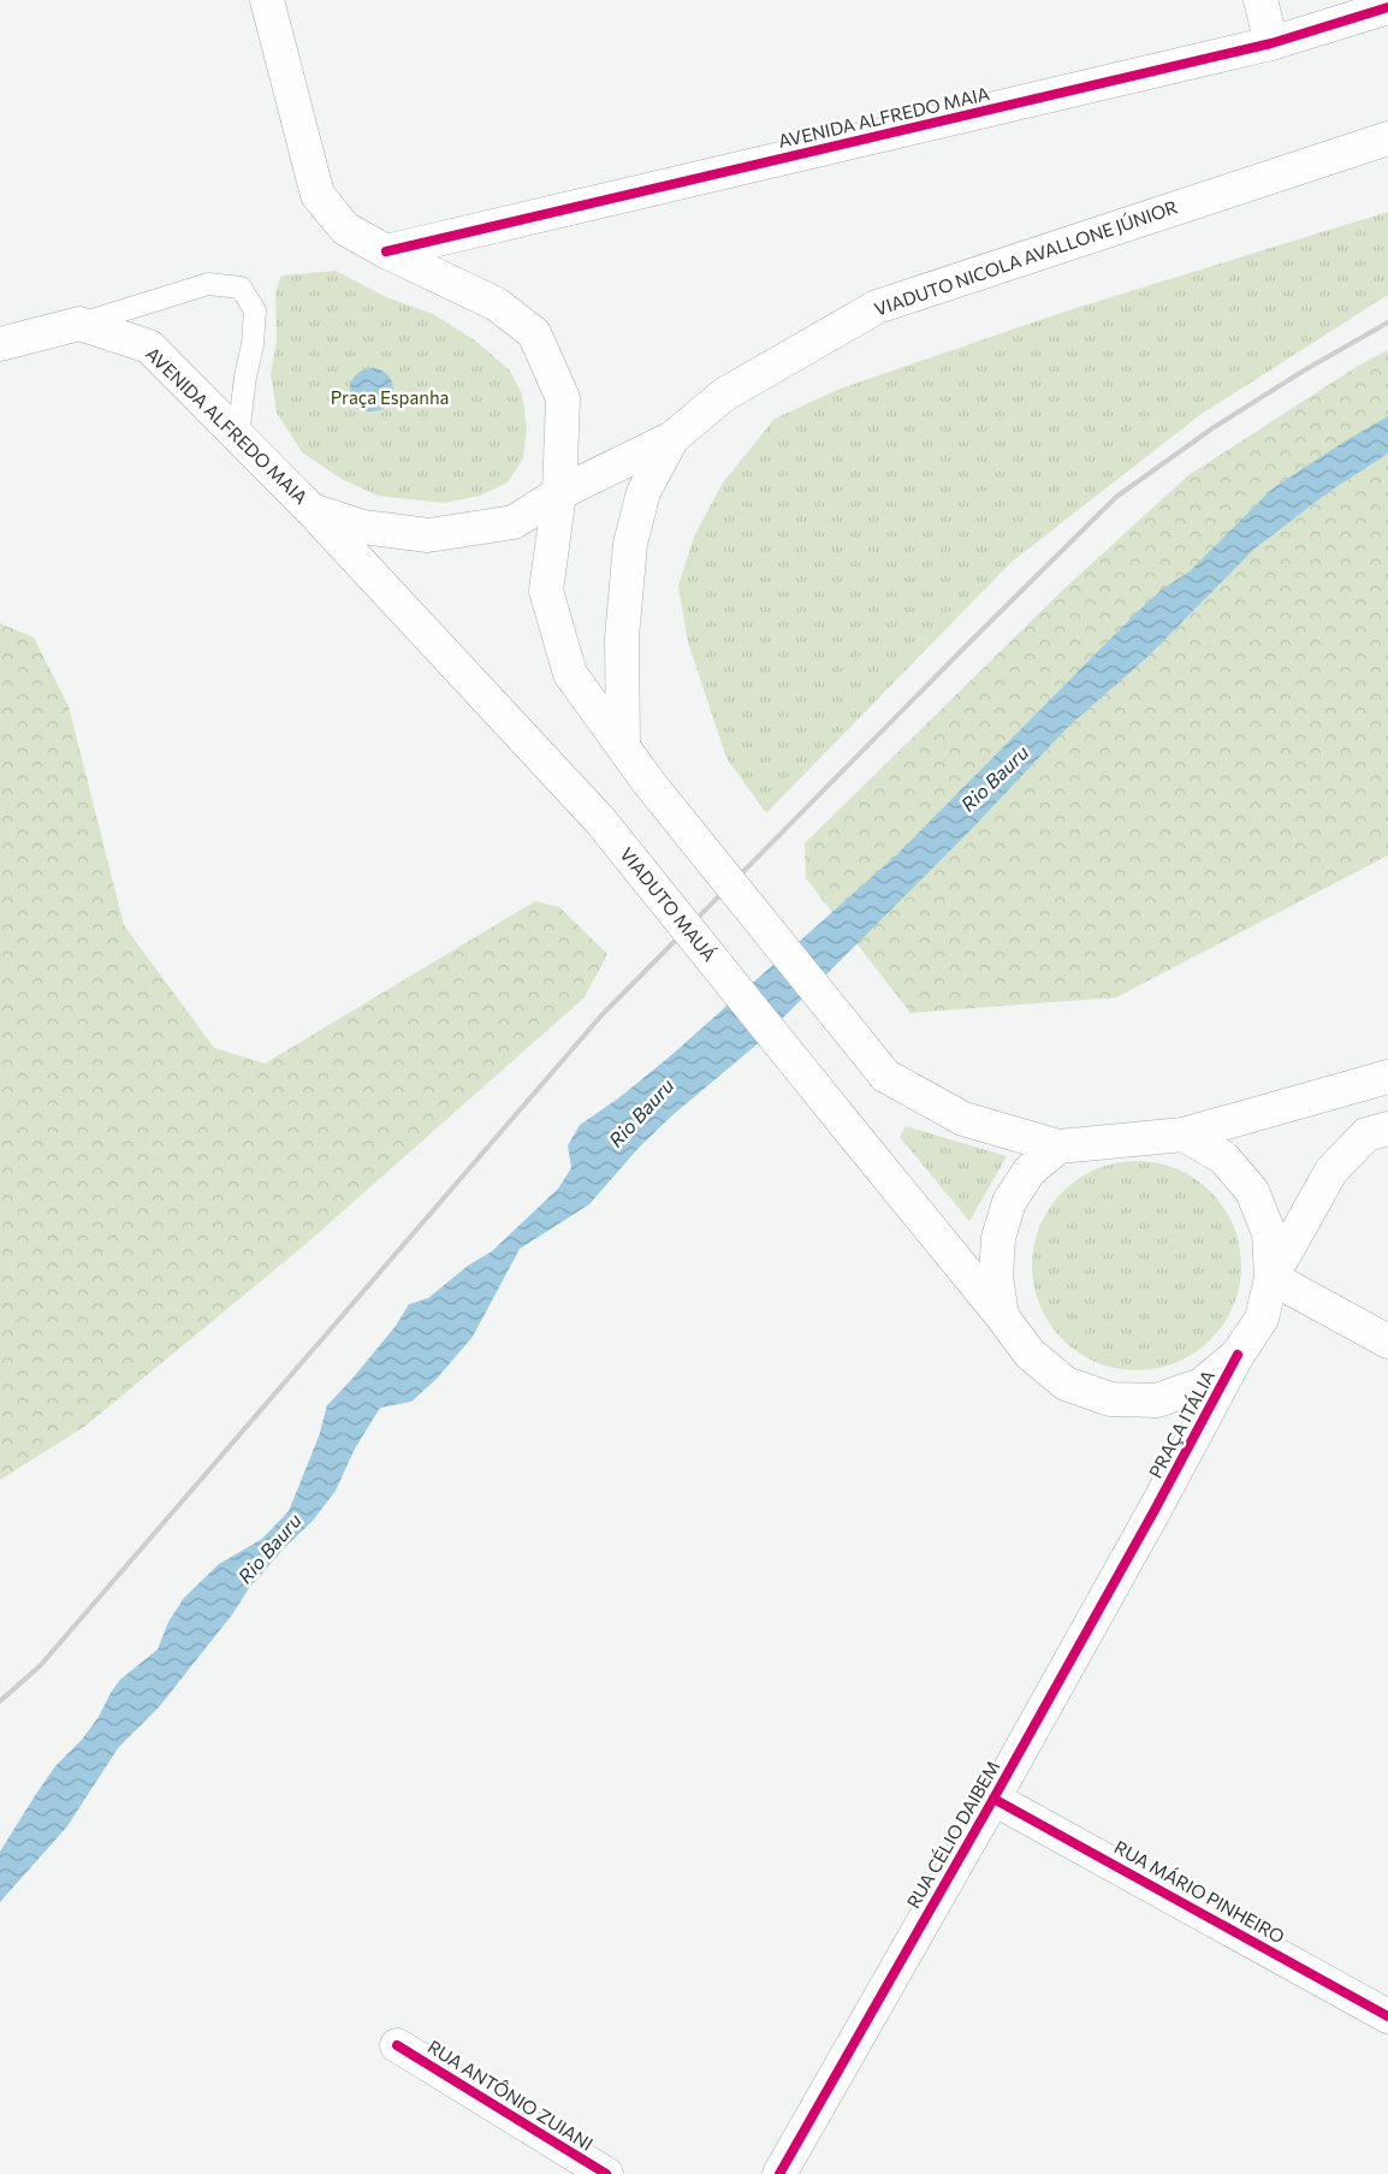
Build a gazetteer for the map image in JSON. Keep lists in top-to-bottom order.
{
  "streets": {
    "main road": [
      "AVENIDA ALFREDO MAIA",
      "VIADUTO NICOLA AVALLONE JÚNIOR",
      "VIADUTO MAUÁ",
      "PRAÇA ITÁLIA",
      "RUA CÉLIO DAIBEM",
      "RUA MÁRIO PINHEIRO",
      "RUA ANTÔNIO ZUIANI"
    ]
  },
  "crossings": [
    ["AVENIDA ALFREDO MAIA", "VIADUTO MAUÁ"],
    ["VIADUTO MAUÁ", "PRAÇA ITÁLIA"],
    ["PRAÇA ITÁLIA", "RUA CÉLIO DAIBEM"],
    ["RUA CÉLIO DAIBEM", "RUA MÁRIO PINHEIRO"]
  ],
  "water": ["Rio Bauru"],
  "parks": ["Praça Espanha"]
}
